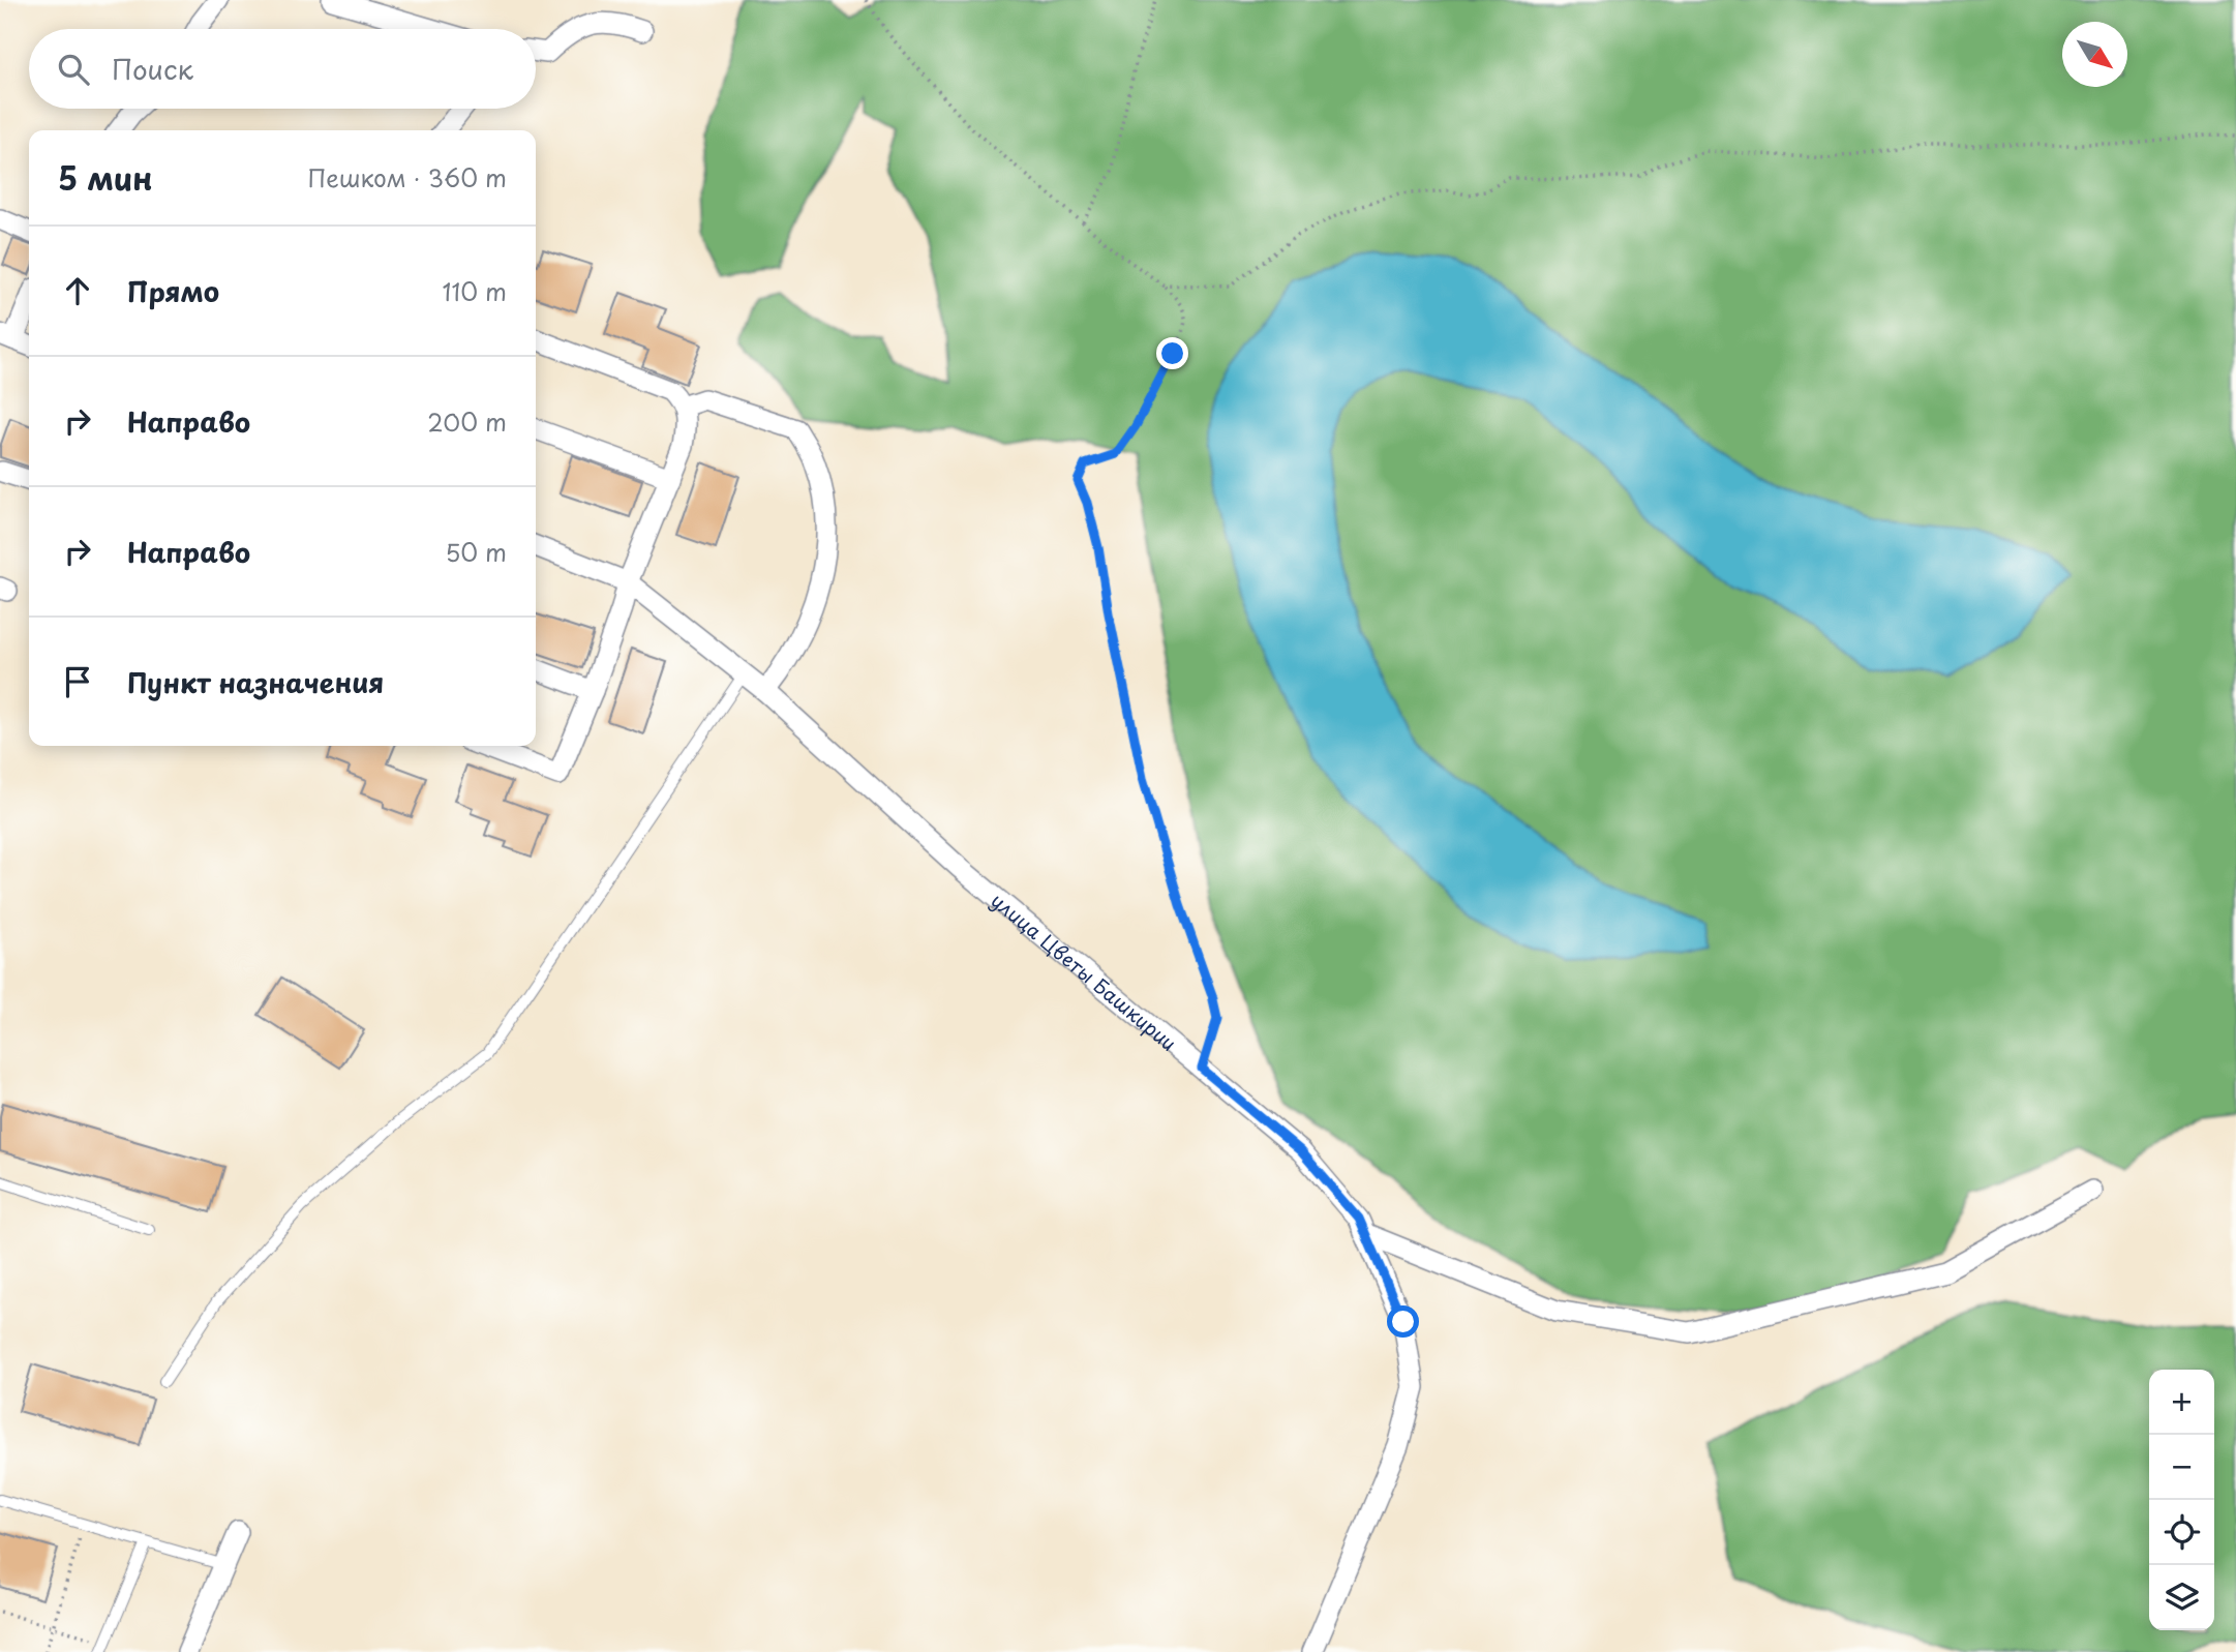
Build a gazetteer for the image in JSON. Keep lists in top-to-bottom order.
{
  "streets": {
    "street": ["улица Цветы Башкирии"]
  },
  "north": "bottom right",
  "page": {
    "search": "Поиск",
    "heading": ["5 мин", "Пешком · 360 m"],
    "list": [
      ["Прямо", "110 m"],
      ["Направо", "200 m"],
      ["Направо", "50 m"],
      "Пункт назначения"
    ],
    "map_buttons": ["+", "−"]
  }
}
